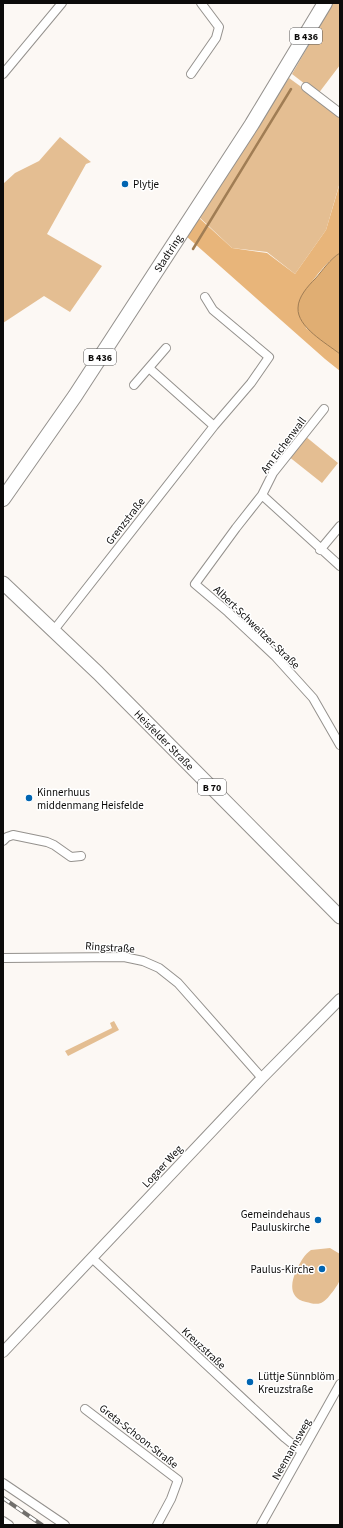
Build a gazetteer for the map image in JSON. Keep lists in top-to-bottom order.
{
  "streets": {
    "highway": ["B 436", "Stadtring"],
    "main road": ["Heisfelder Straße", "B 70"],
    "street": [
      "Am Eichenwall",
      "Grenzstraße",
      "Albert-Schweitzer-Straße",
      "Ringstraße",
      "Logaer Weg",
      "Kreuzstraße",
      "Greta-Schoon-Straße",
      "Neemannsweg"
    ]
  },
  "crossings": [
    ["Am Eichenwall", "Albert-Schweitzer-Straße"],
    ["Grenzstraße", "Heisfelder Straße"],
    ["Ringstraße", "Logaer Weg"],
    ["Logaer Weg", "Kreuzstraße"],
    ["Kreuzstraße", "Neemannsweg"]
  ],
  "places": [
    "Plytje",
    "Kinnerhuus middenmang Heisfelde",
    "Gemeindehaus Pauluskirche",
    "Paulus-Kirche",
    "Lüttje Sünnblöm Kreuzstraße"
  ]
}
